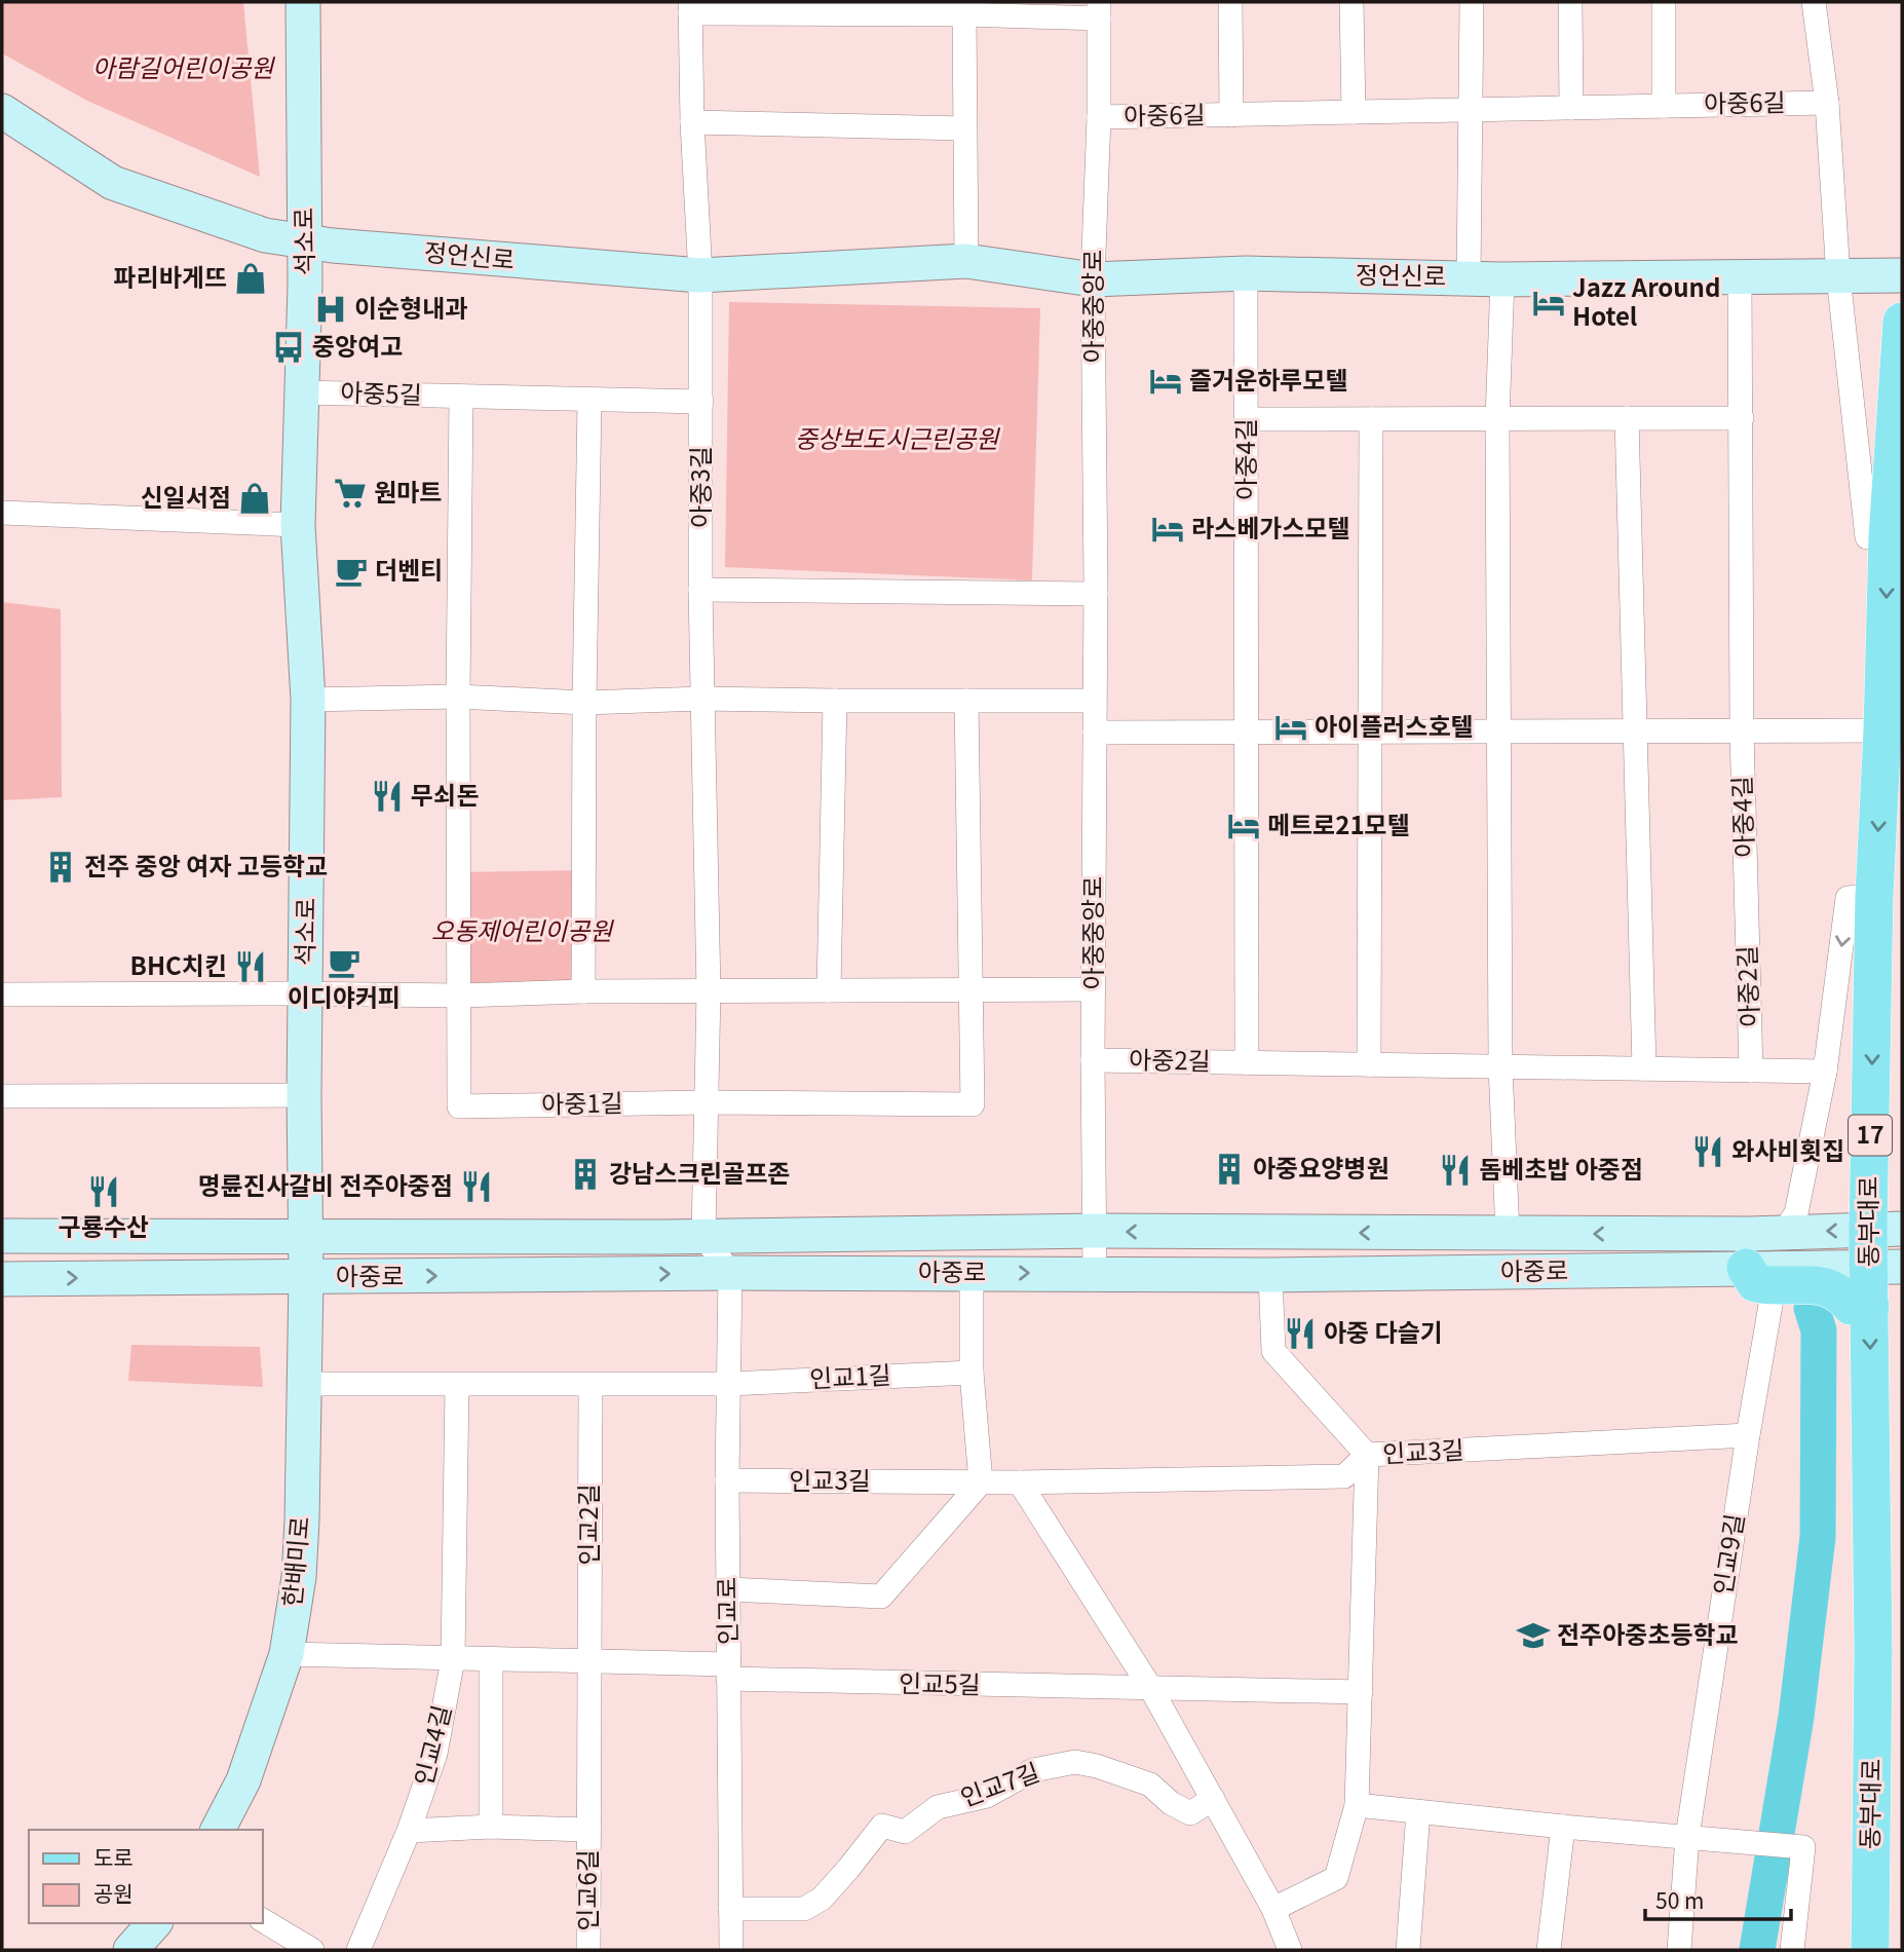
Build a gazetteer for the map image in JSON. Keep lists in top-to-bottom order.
{
  "streets": {
    "main road": ["17", "동부대로"],
    "street": [
      "아중6길",
      "석소로",
      "정언신로",
      "아중중앙로",
      "아중5길",
      "아중4길",
      "아중3길",
      "아중2길",
      "아중1길",
      "아중로",
      "인교1길",
      "인교3길",
      "인교2길",
      "인교9길",
      "한배미로",
      "인교로",
      "인교5길",
      "인교4길",
      "인교7길",
      "인교6길"
    ]
  },
  "crossings": [
    ["아중6길", "아중중앙로"],
    ["석소로", "정언신로"],
    ["석소로", "아중5길"],
    ["석소로", "아중로"],
    ["석소로", "한배미로"],
    ["정언신로", "아중중앙로"],
    ["정언신로", "아중4길"],
    ["정언신로", "아중3길"],
    ["아중중앙로", "아중3길"],
    ["아중중앙로", "아중2길"],
    ["아중중앙로", "아중로"],
    ["아중5길", "아중3길"],
    ["아중4길", "아중2길"],
    ["아중2길", "아중로"],
    ["동부대로", "아중로"],
    ["아중로", "인교9길"],
    ["아중로", "한배미로"],
    ["아중로", "인교로"],
    ["인교1길", "인교로"],
    ["인교3길", "인교9길"],
    ["인교3길", "인교로"],
    ["인교로", "인교5길"],
    ["인교로", "인교7길"]
  ],
  "one_way": ["동부대로"],
  "parks": ["아람길어린이공원", "중상보도시근린공원", "오동제어린이공원"],
  "places": {
    "shop": ["파리바게뜨", "신일서점"],
    "hotel": [
      "Jazz Around Hotel",
      "즐거운하루모텔",
      "라스베가스모텔",
      "아이플러스호텔",
      "메트로21모텔"
    ],
    "hospital": ["이순형내과"],
    "bus stop": ["중앙여고"],
    "supermarket": ["원마트"],
    "cafe": ["더벤티", "이디야커피"],
    "restaurant": [
      "무쇠돈",
      "BHC치킨",
      "와사비횟집",
      "돔베초밥 아중점",
      "명륜진사갈비 전주아중점",
      "구룡수산",
      "아중 다슬기"
    ],
    "building": ["전주 중앙 여자 고등학교", "아중요양병원", "강남스크린골프존"],
    "school or university": ["전주아중초등학교"]
  },
  "legend": ["도로", "공원"],
  "scale_bar": "50 m"
}
